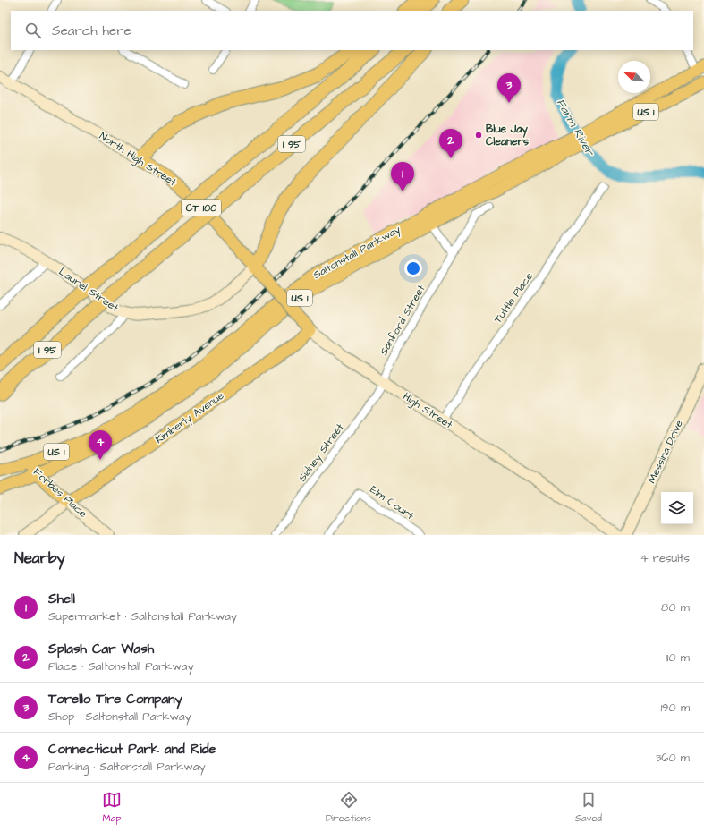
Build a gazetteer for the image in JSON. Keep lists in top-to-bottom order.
{
  "streets": {
    "highway": ["I 95"],
    "main road": [
      "US 1",
      "North High Street",
      "CT 100",
      "Saltonstall Parkway",
      "Laurel Street",
      "High Street",
      "Kimberly Avenue",
      "Messina Drive",
      "Forbes Place"
    ],
    "street": [
      "Tuttle Place",
      "Sanford Street",
      "Sidney Street",
      "Elm Court"
    ]
  },
  "crossings": [
    ["US 1", "Saltonstall Parkway"],
    ["US 1", "Forbes Place"],
    ["North High Street", "Laurel Street"],
    ["North High Street", "High Street"],
    ["Saltonstall Parkway", "Forbes Place"],
    ["Laurel Street", "High Street"],
    ["Tuttle Place", "High Street"],
    ["Sanford Street", "High Street"],
    ["Sanford Street", "Sidney Street"],
    ["High Street", "Kimberly Avenue"],
    ["High Street", "Sidney Street"],
    ["Kimberly Avenue", "Forbes Place"]
  ],
  "water": ["Farm River"],
  "places": ["Blue Jay Cleaners"],
  "north": "top left",
  "page": {
    "search": "Search here",
    "pins": [
      "3",
      "2",
      "1",
      "4"
    ],
    "heading": ["Nearby", "4 results"],
    "list": [
      {
        "mark": "1",
        "name": "Shell",
        "note": "Supermarket · Saltonstall Parkway",
        "value": "80 m"
      },
      {
        "mark": "2",
        "name": "Splash Car Wash",
        "note": "Place · Saltonstall Parkway",
        "value": "110 m"
      },
      {
        "mark": "3",
        "name": "Torello Tire Company",
        "note": "Shop · Saltonstall Parkway",
        "value": "190 m"
      },
      {
        "mark": "4",
        "name": "Connecticut Park and Ride",
        "note": "Parking · Saltonstall Parkway",
        "value": "360 m"
      }
    ],
    "nav": ["Map", "Directions", "Saved"]
  }
}
